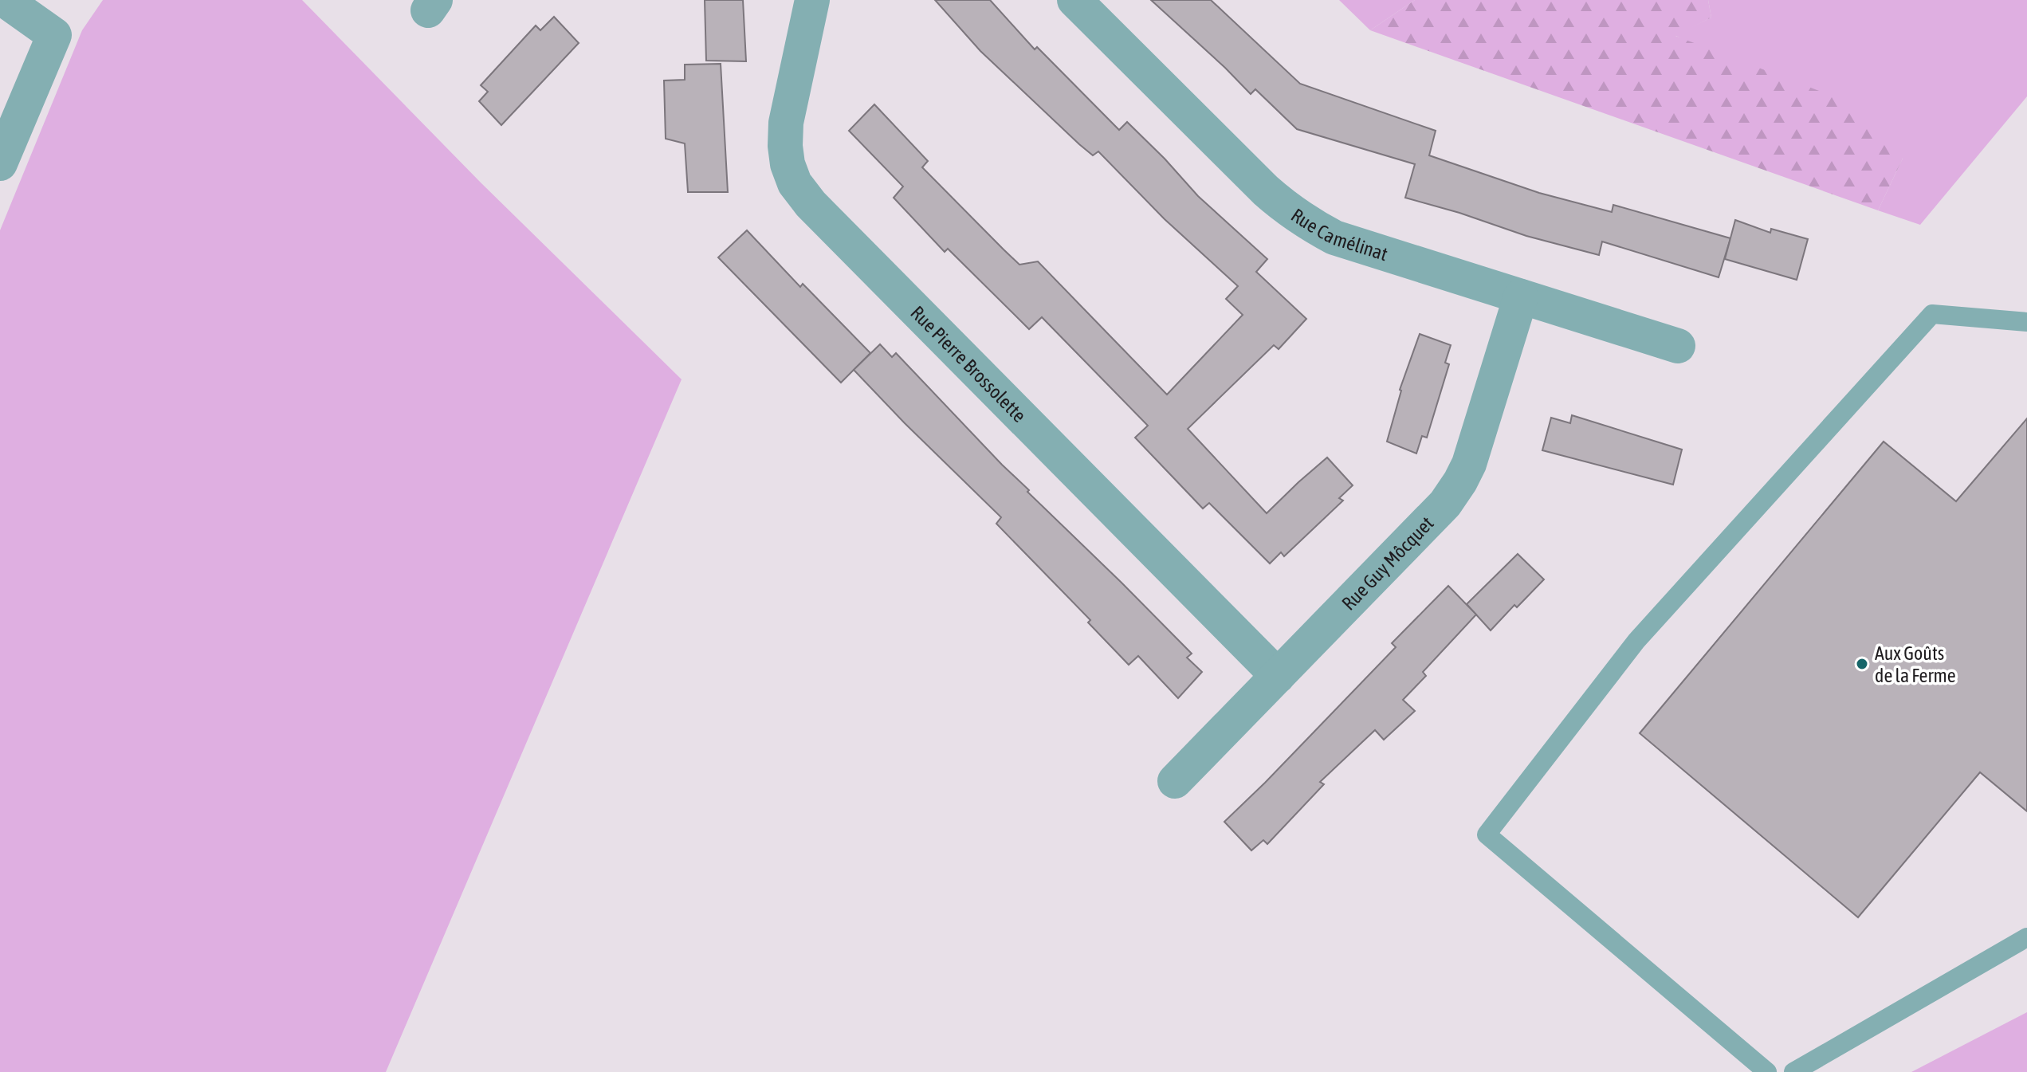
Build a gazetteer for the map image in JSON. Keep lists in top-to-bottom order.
{
  "streets": {
    "street": ["Rue Camélinat", "Rue Pierre Brossolette", "Rue Guy Môcquet"]
  },
  "crossings": [
    ["Rue Camélinat", "Rue Guy Môcquet"],
    ["Rue Pierre Brossolette", "Rue Guy Môcquet"]
  ],
  "places": ["Aux Goûts de la Ferme"]
}
